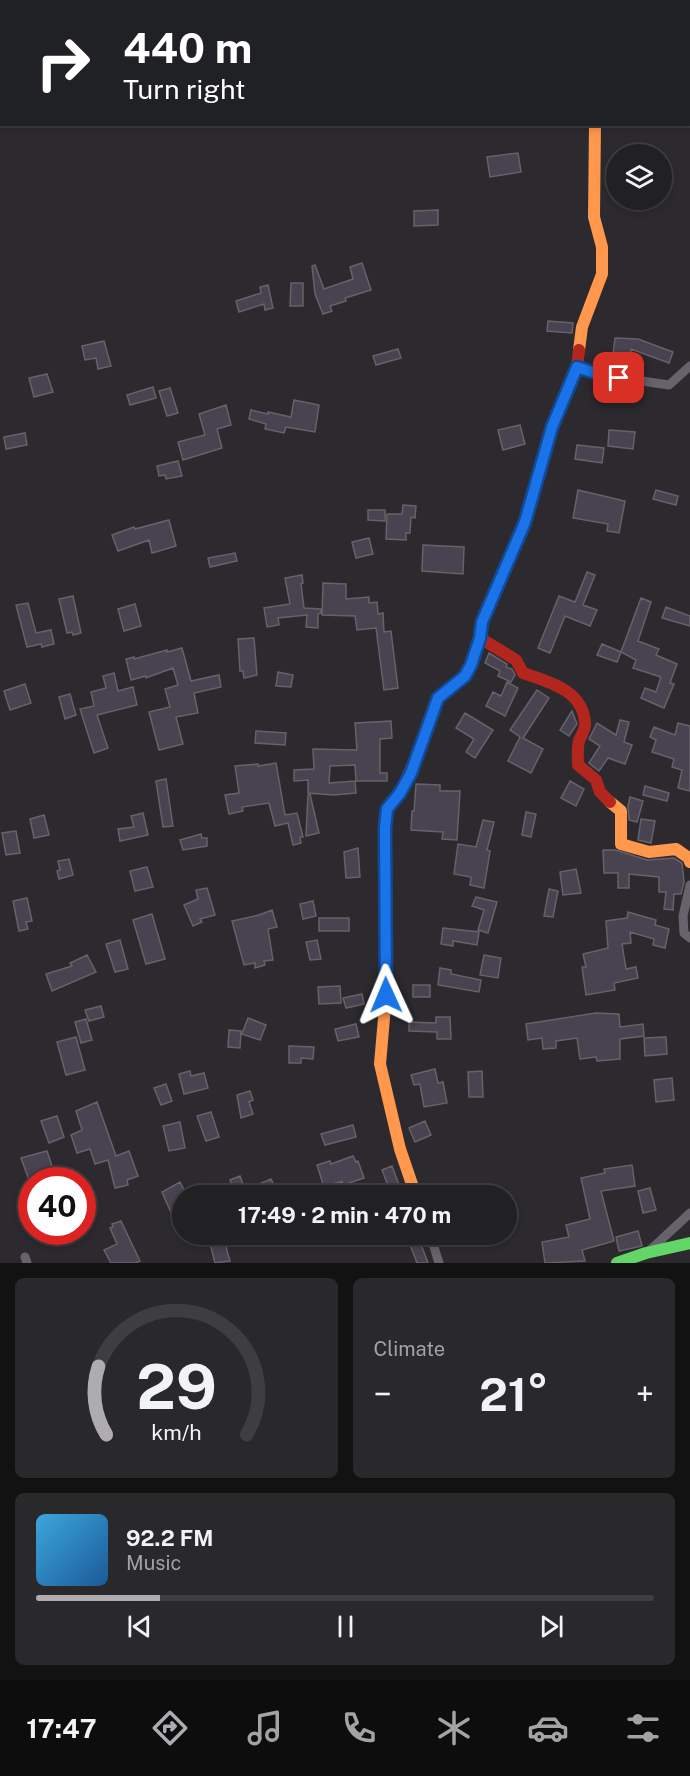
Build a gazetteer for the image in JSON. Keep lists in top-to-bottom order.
{
  "page": {
    "turn": ["440 m", "Turn right"],
    "limit": "40",
    "trip": "17:49 · 2 min · 470 m",
    "tile": "Climate",
    "heat": ["−", "21°", "+"],
    "song": ["92.2 FM", "Music"],
    "tabs": "17:47",
    "gauge": ["29", "km/h"]
  }
}
